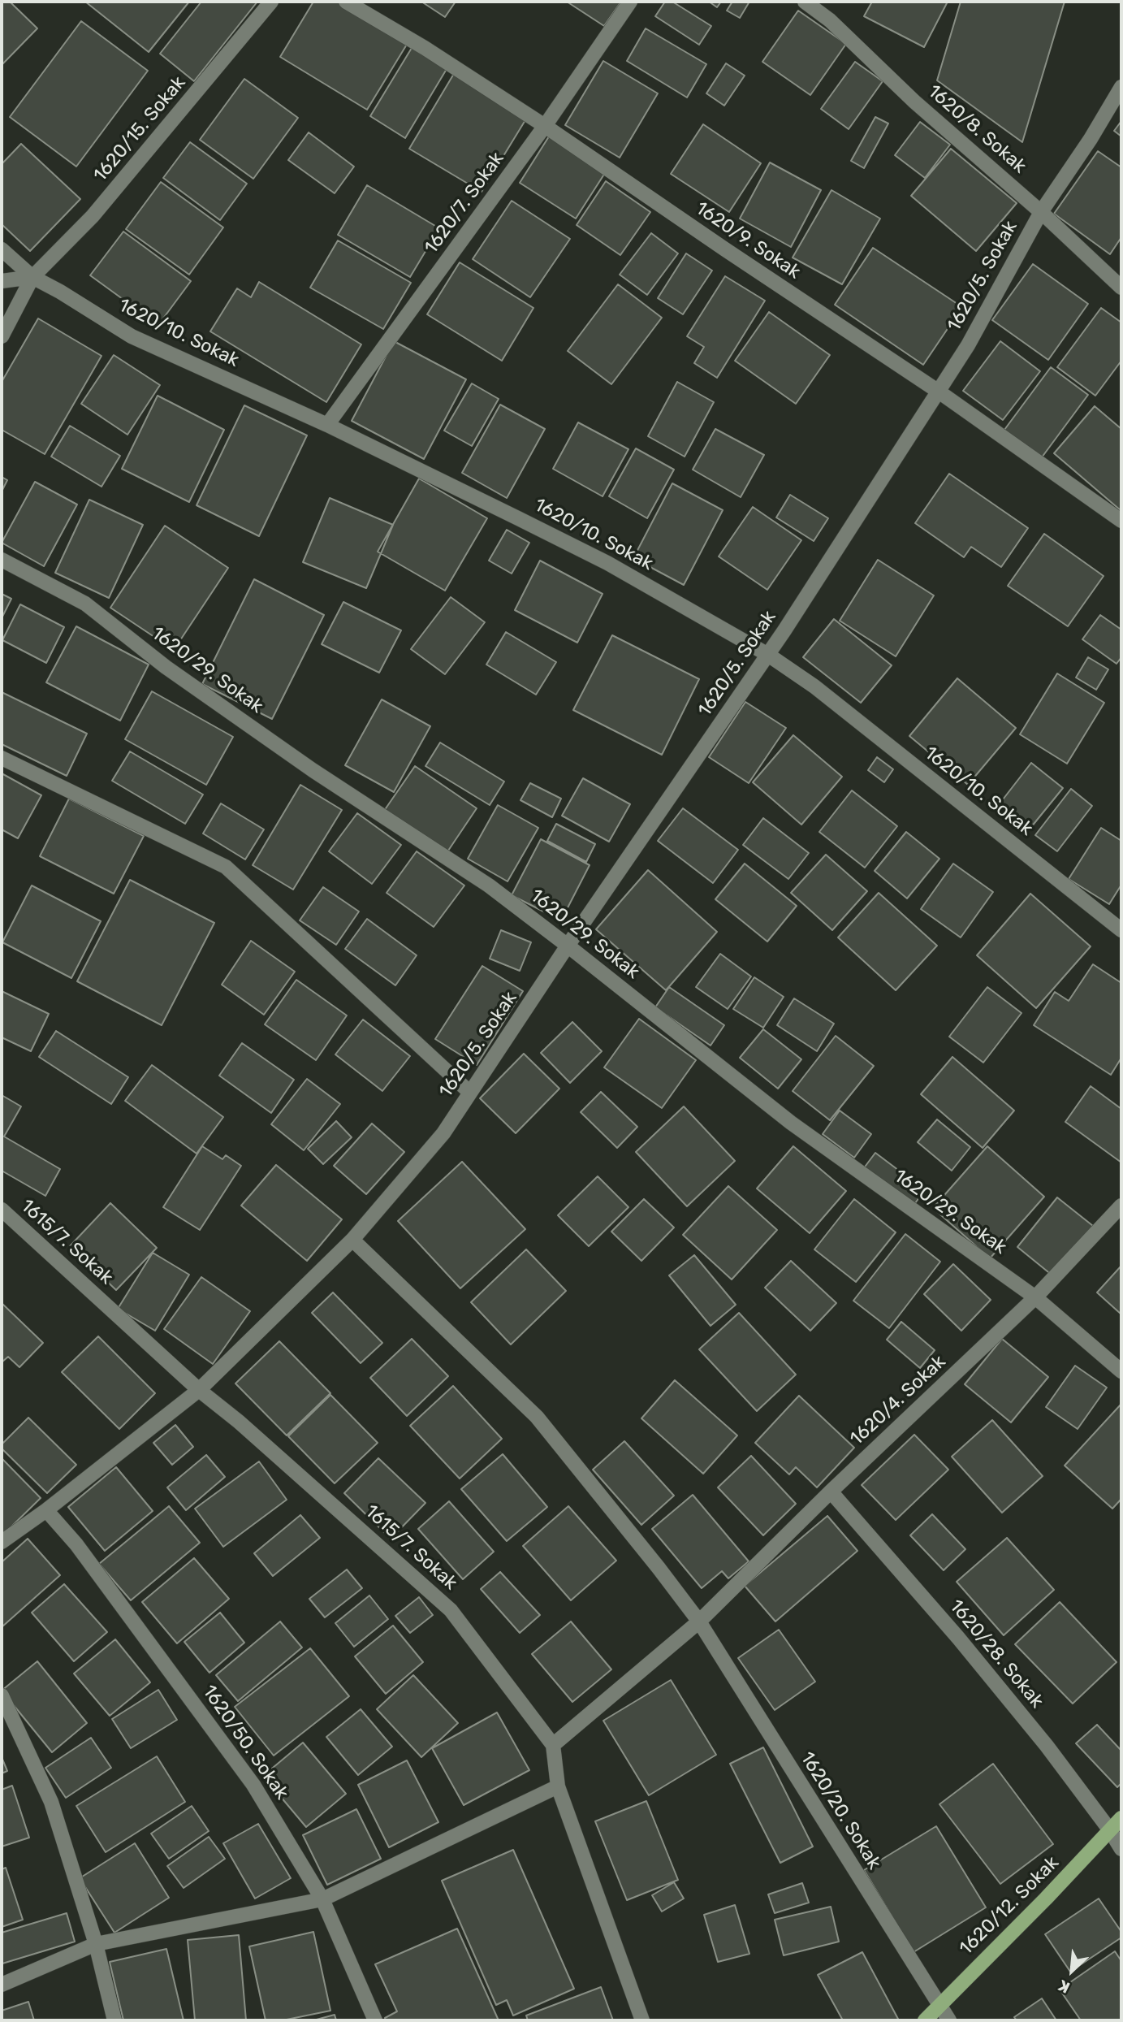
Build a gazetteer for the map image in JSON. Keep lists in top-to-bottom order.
{
  "streets": {
    "main road": ["1620/12. Sokak"],
    "street": [
      "1620/15. Sokak",
      "1620/8. Sokak",
      "1620/7. Sokak",
      "1620/9. Sokak",
      "1620/5. Sokak",
      "1620/10. Sokak",
      "1620/29. Sokak",
      "1615/7. Sokak",
      "1620/4. Sokak",
      "1620/28. Sokak",
      "1620/50. Sokak",
      "1620/20. Sokak"
    ]
  },
  "crossings": [
    ["1620/15. Sokak", "1620/10. Sokak"],
    ["1620/8. Sokak", "1620/5. Sokak"],
    ["1620/7. Sokak", "1620/9. Sokak"],
    ["1620/7. Sokak", "1620/10. Sokak"],
    ["1620/9. Sokak", "1620/5. Sokak"],
    ["1620/5. Sokak", "1620/10. Sokak"],
    ["1620/5. Sokak", "1620/29. Sokak"],
    ["1620/5. Sokak", "1615/7. Sokak"],
    ["1620/5. Sokak", "1620/50. Sokak"],
    ["1620/5. Sokak", "1620/20. Sokak"],
    ["1620/29. Sokak", "1620/4. Sokak"],
    ["1615/7. Sokak", "1620/4. Sokak"],
    ["1620/4. Sokak", "1620/28. Sokak"],
    ["1620/4. Sokak", "1620/20. Sokak"],
    ["1620/28. Sokak", "1620/12. Sokak"],
    ["1620/20. Sokak", "1620/12. Sokak"]
  ],
  "north": "bottom left"
}
